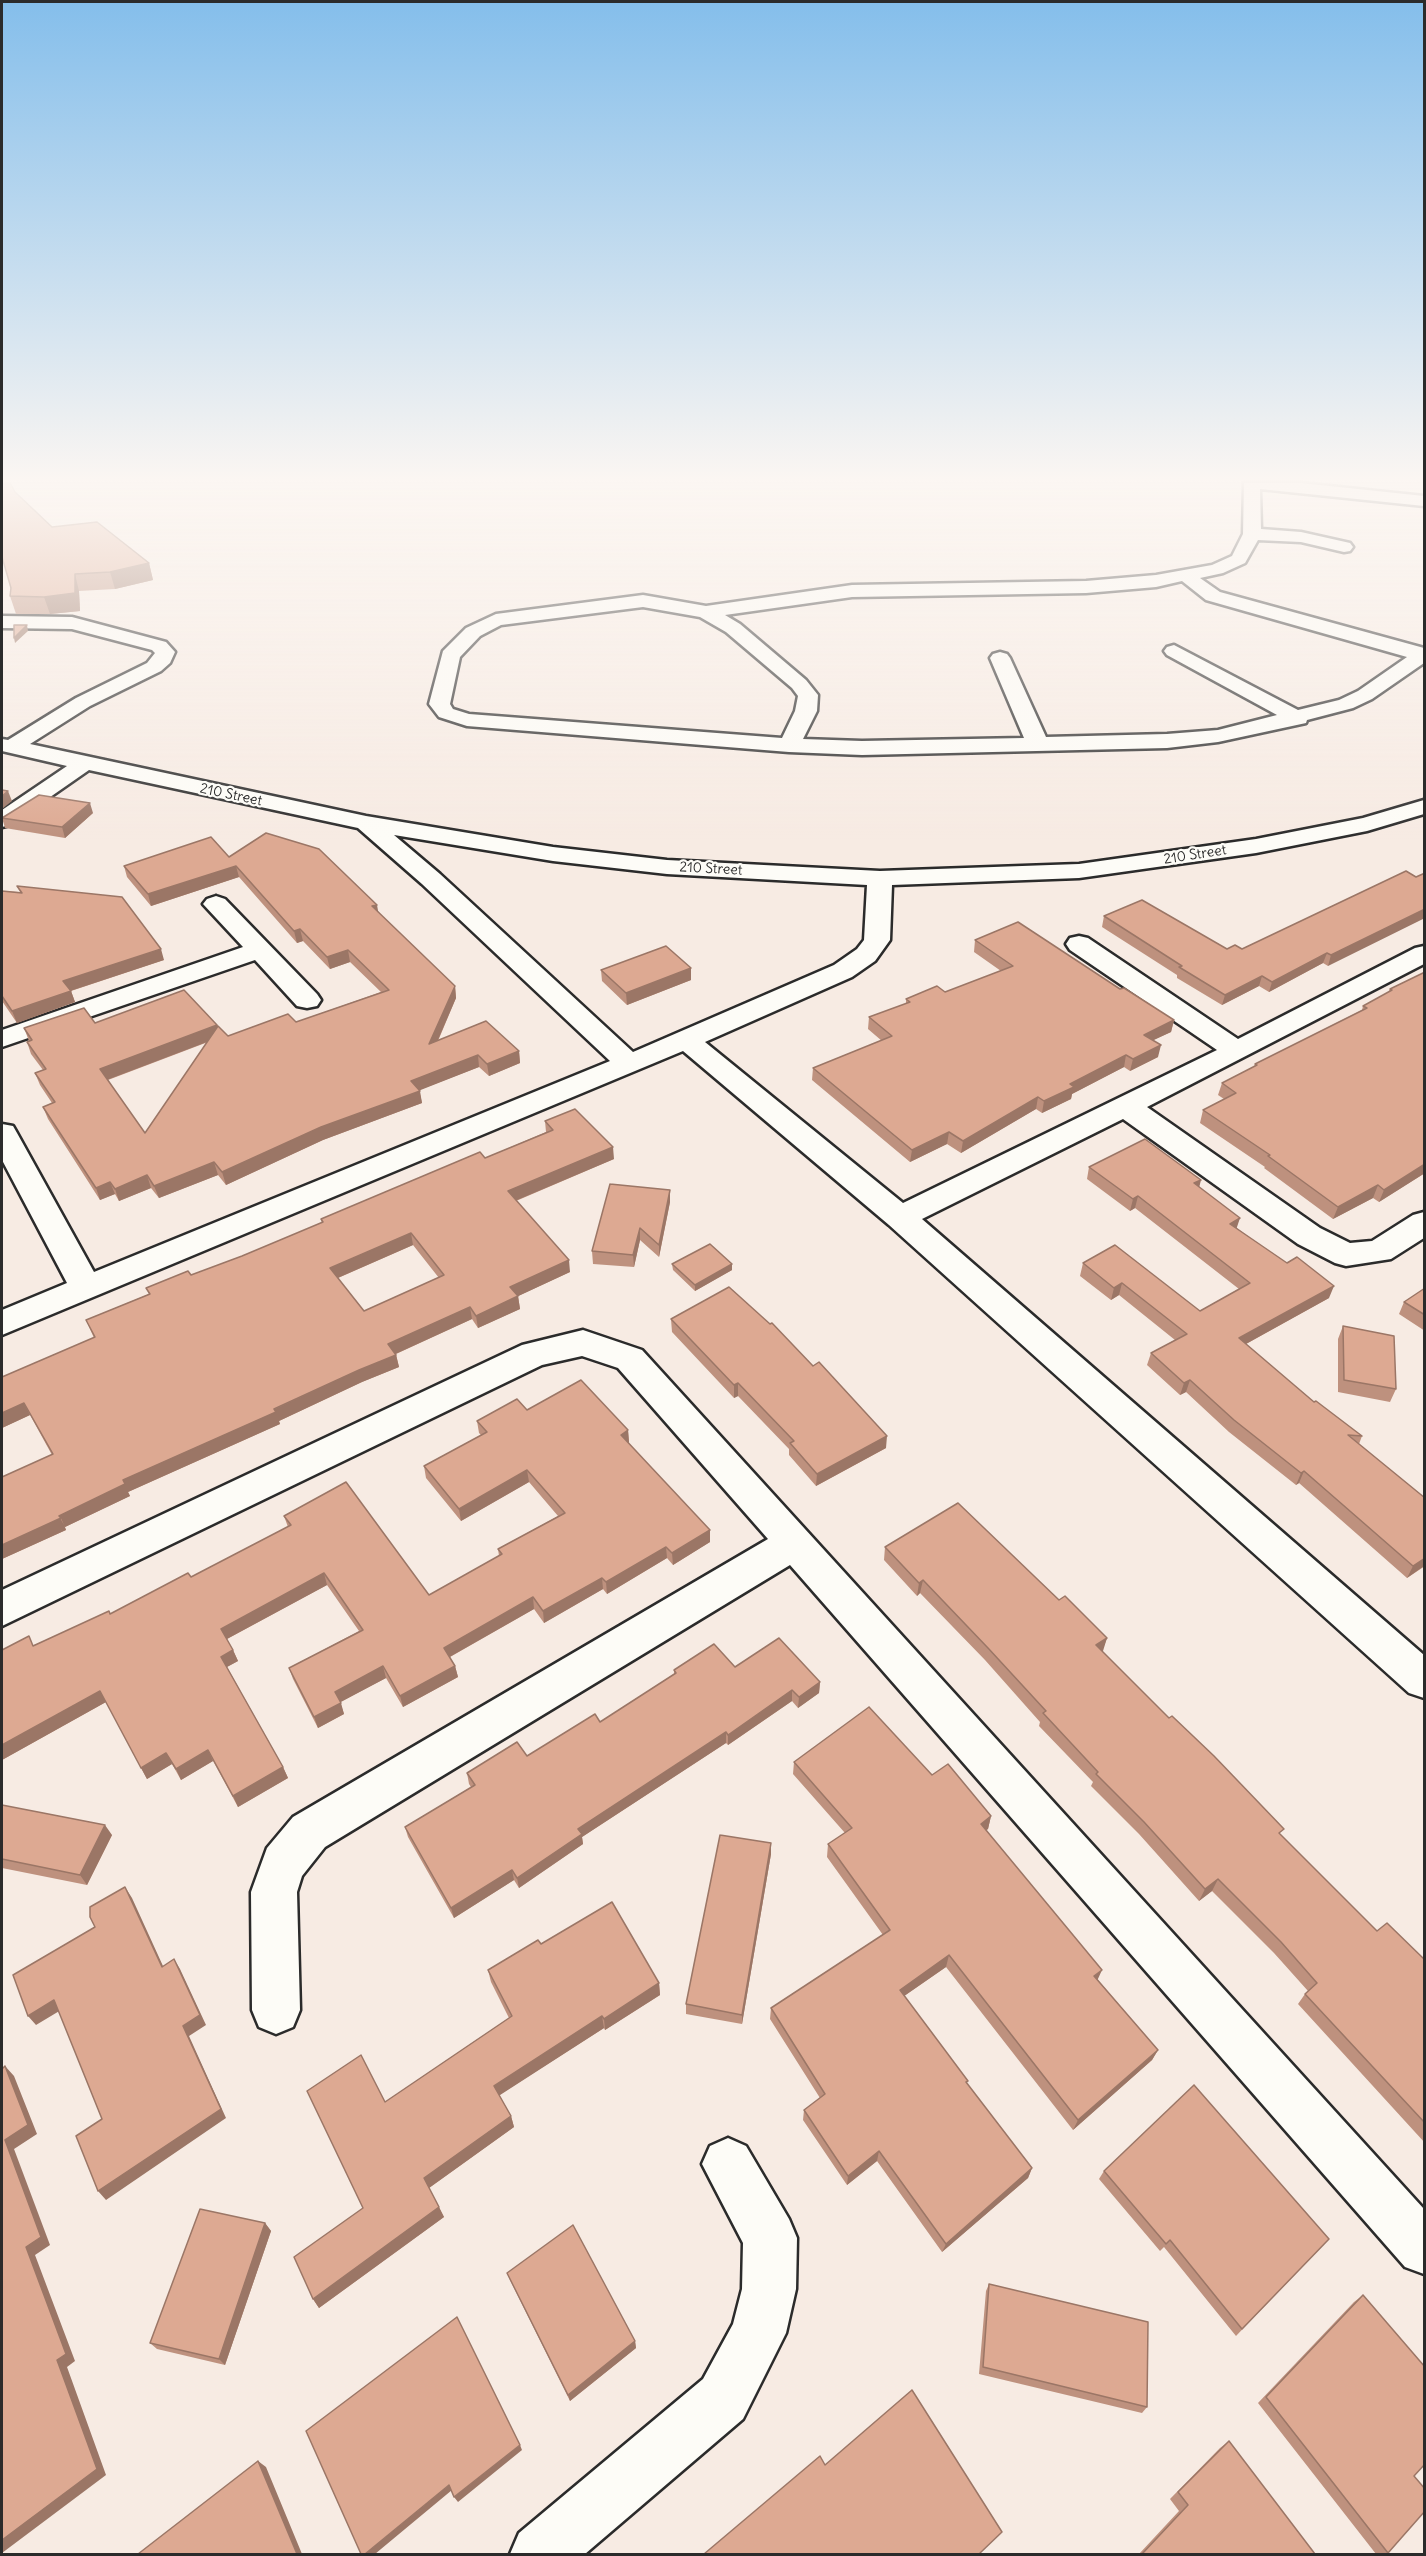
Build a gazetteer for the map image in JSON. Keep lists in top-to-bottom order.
{
  "streets": {
    "street": ["210 Street"]
  }
}
